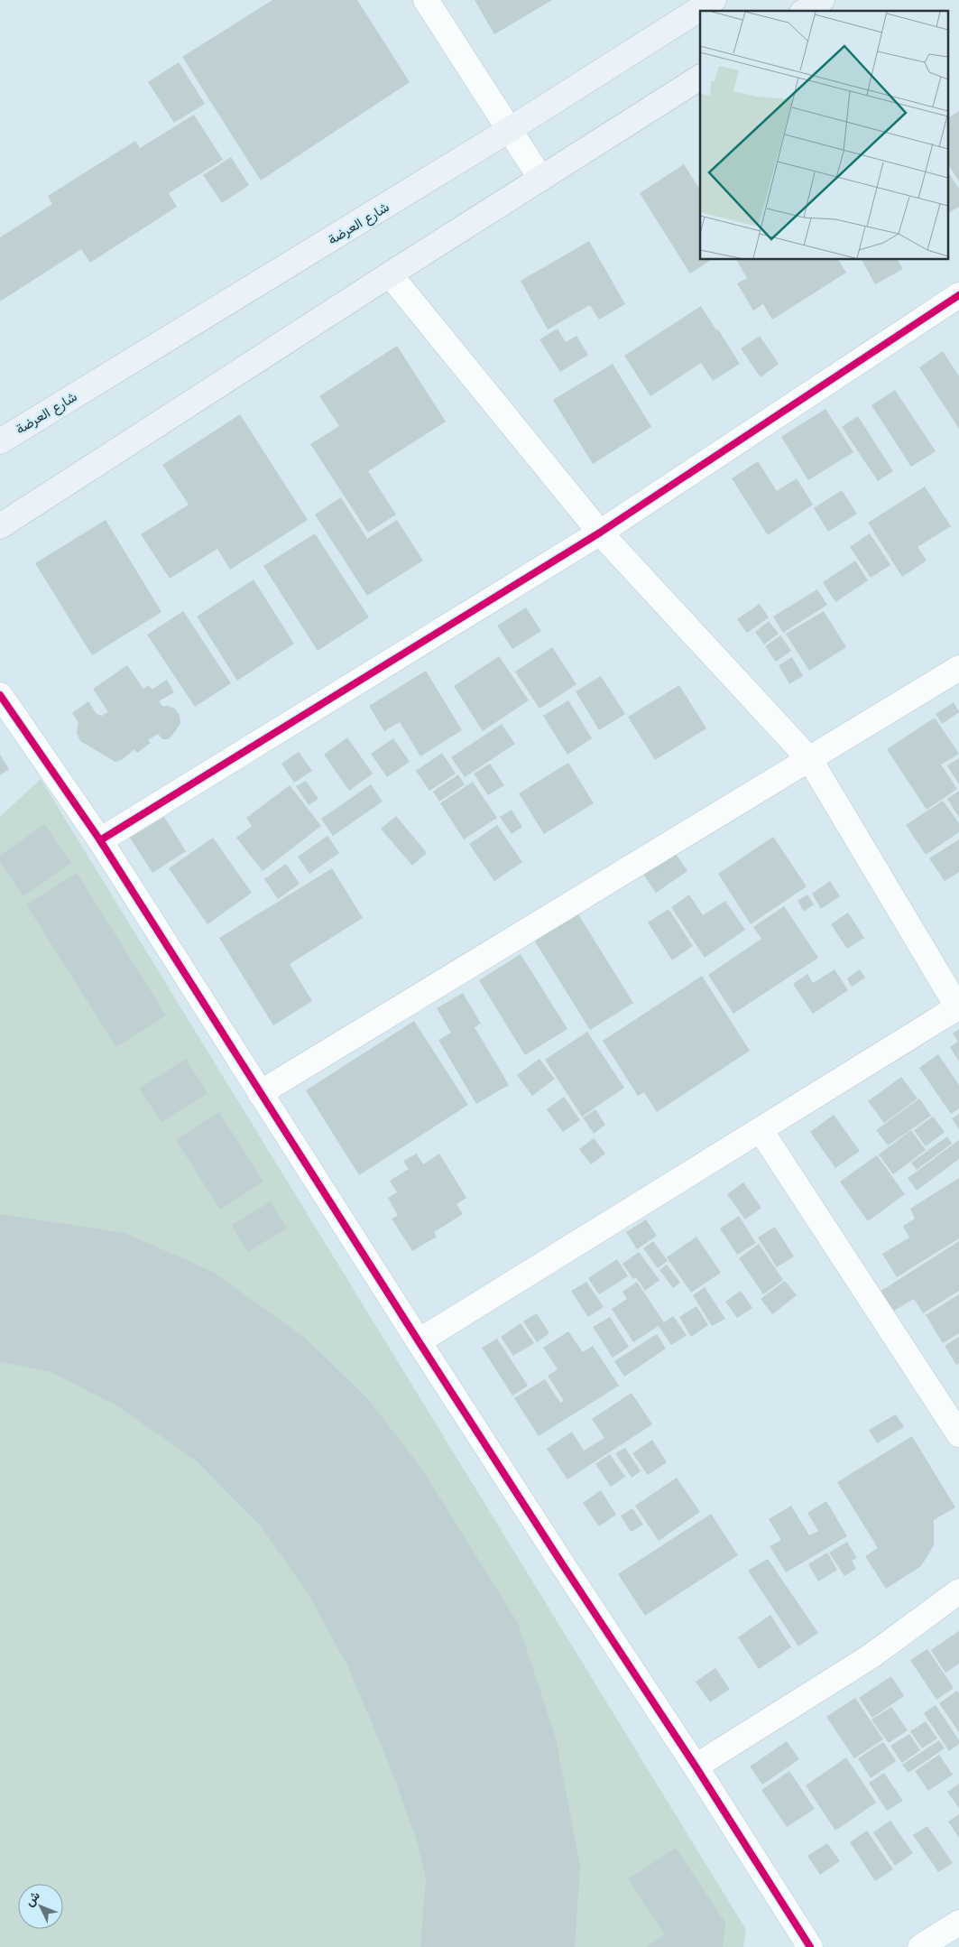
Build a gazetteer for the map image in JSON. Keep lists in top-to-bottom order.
{
  "streets": {
    "main road": ["شارع العرضة"]
  },
  "north": "top left"
}
